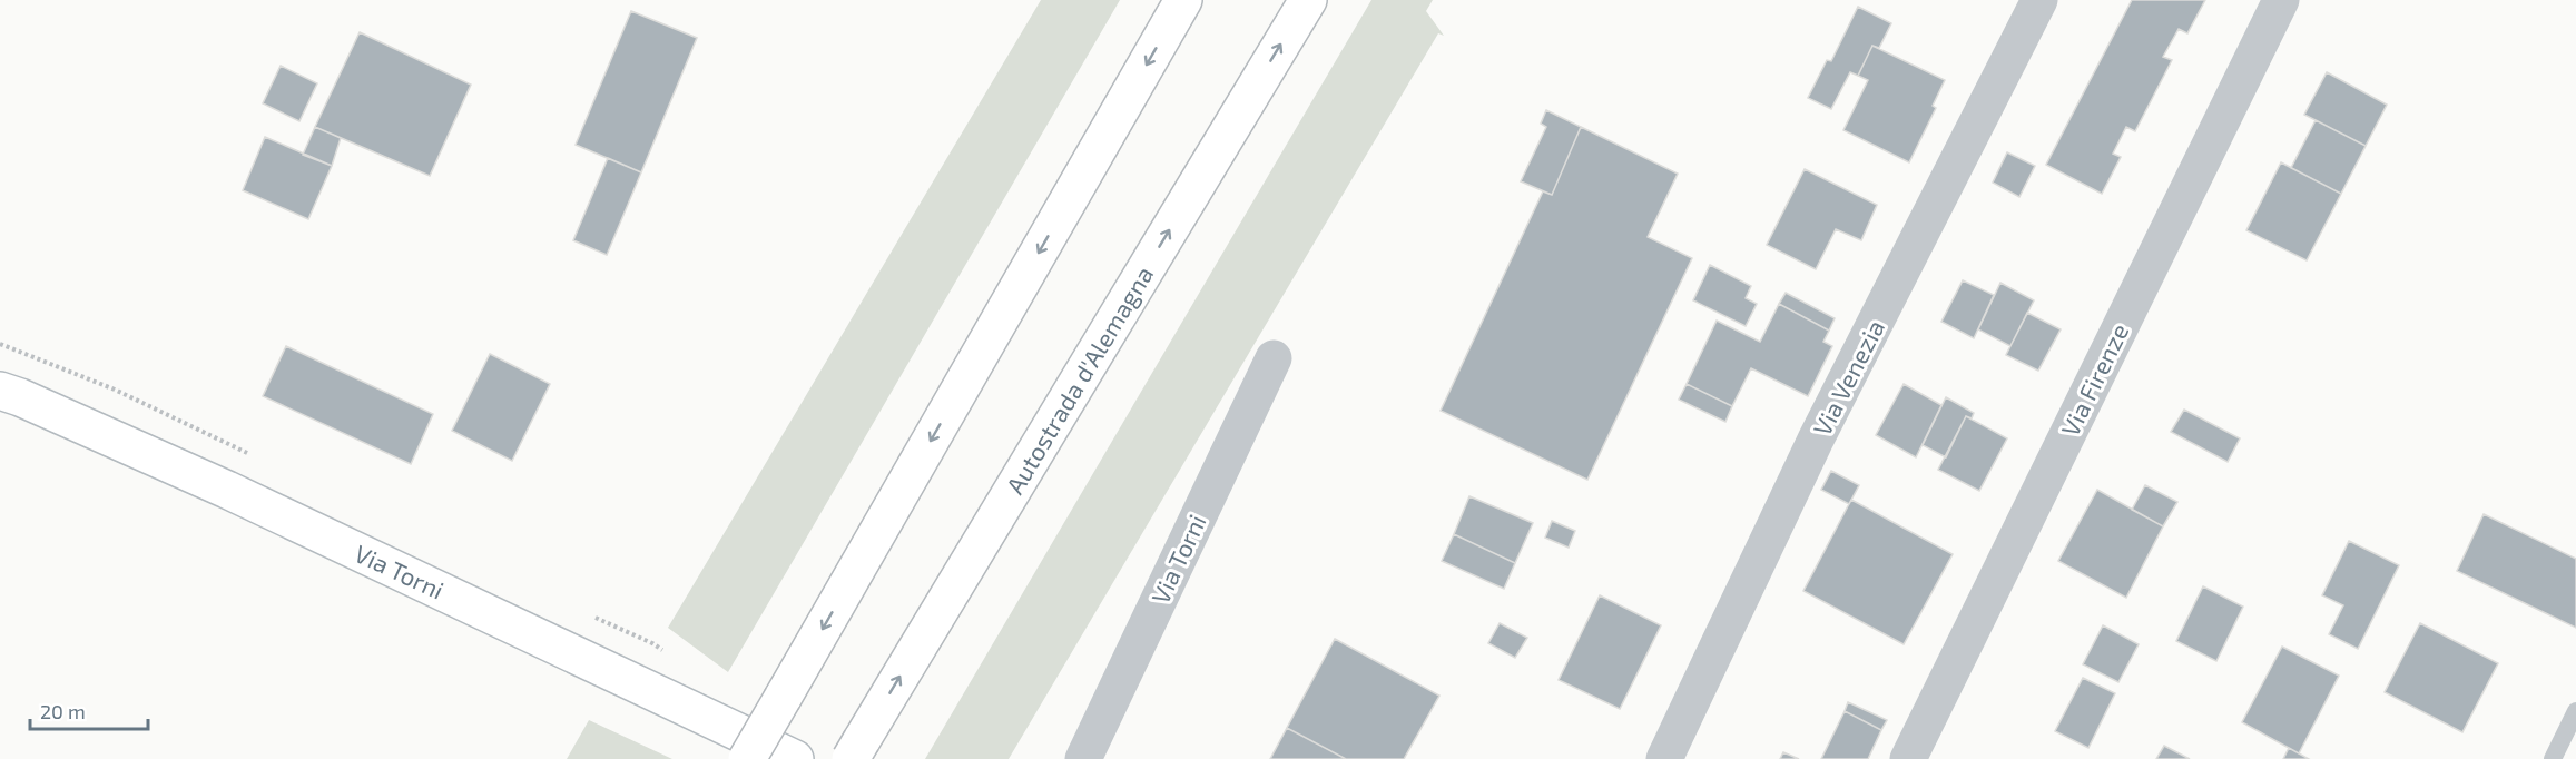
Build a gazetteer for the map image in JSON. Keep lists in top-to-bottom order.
{
  "streets": {
    "main road": ["Autostrada d'Alemagna", "Via Torni"],
    "street": ["Via Venezia", "Via Firenze"]
  },
  "scale_bar": "20 m"
}
